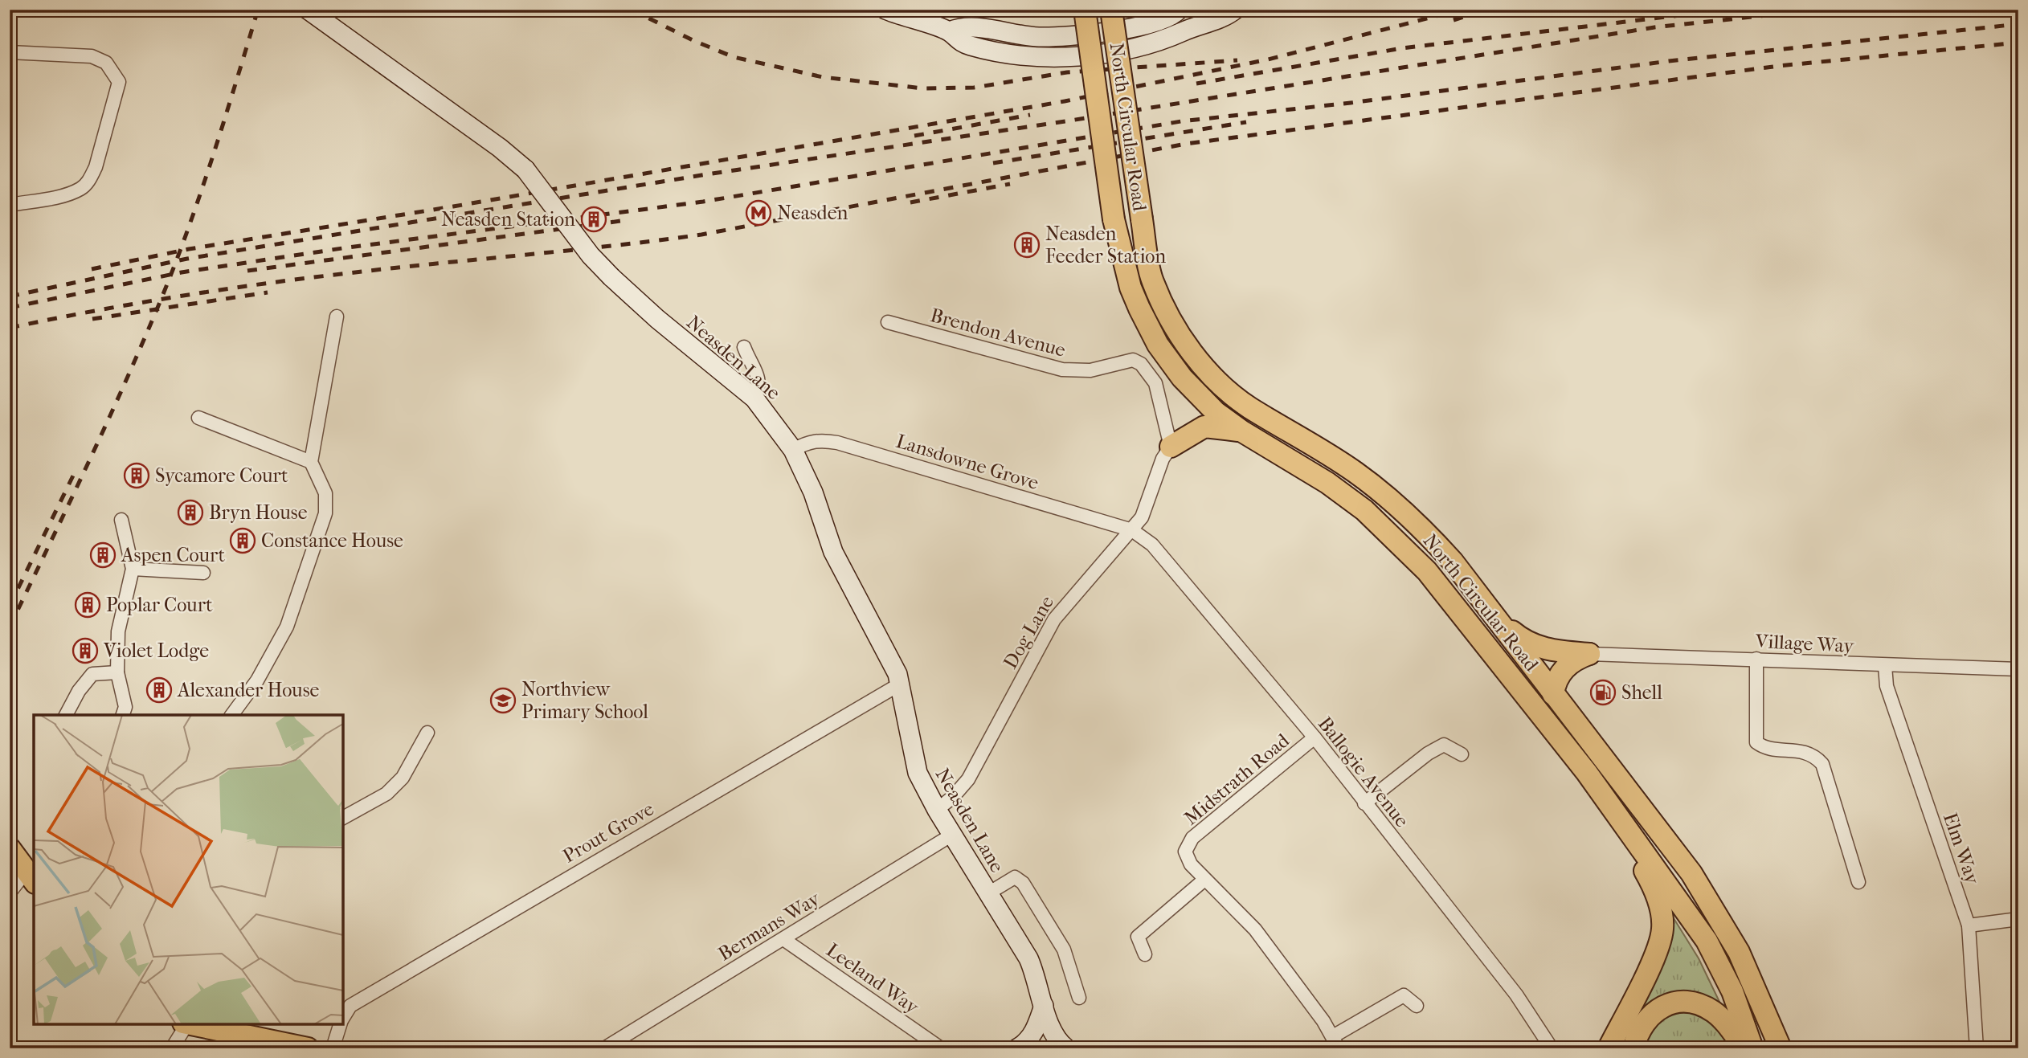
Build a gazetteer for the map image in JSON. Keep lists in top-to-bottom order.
{
  "streets": {
    "main road": ["North Circular Road", "Neasden Lane"],
    "street": [
      "Brendon Avenue",
      "Lansdowne Grove",
      "Dog Lane",
      "Village Way",
      "Ballogie Avenue",
      "Midstrath Road",
      "Prout Grove",
      "Elm Way",
      "Bermans Way",
      "Leeland Way"
    ]
  },
  "crossings": [
    ["Brendon Avenue", "Dog Lane"],
    ["Neasden Lane", "Lansdowne Grove"],
    ["Neasden Lane", "Dog Lane"],
    ["Neasden Lane", "Prout Grove"],
    ["Neasden Lane", "Bermans Way"],
    ["Lansdowne Grove", "Dog Lane"],
    ["Lansdowne Grove", "Ballogie Avenue"],
    ["Dog Lane", "Ballogie Avenue"],
    ["Village Way", "Elm Way"],
    ["Ballogie Avenue", "Midstrath Road"],
    ["Bermans Way", "Leeland Way"]
  ],
  "places": {
    "metro station": ["Neasden"],
    "building": [
      "Neasden Station",
      "Neasden Feeder Station",
      "Sycamore Court",
      "Bryn House",
      "Constance House",
      "Aspen Court",
      "Poplar Court",
      "Violet Lodge",
      "Alexander House"
    ],
    "fuel station": ["Shell"],
    "school or university": ["Northview Primary School"]
  }
}
